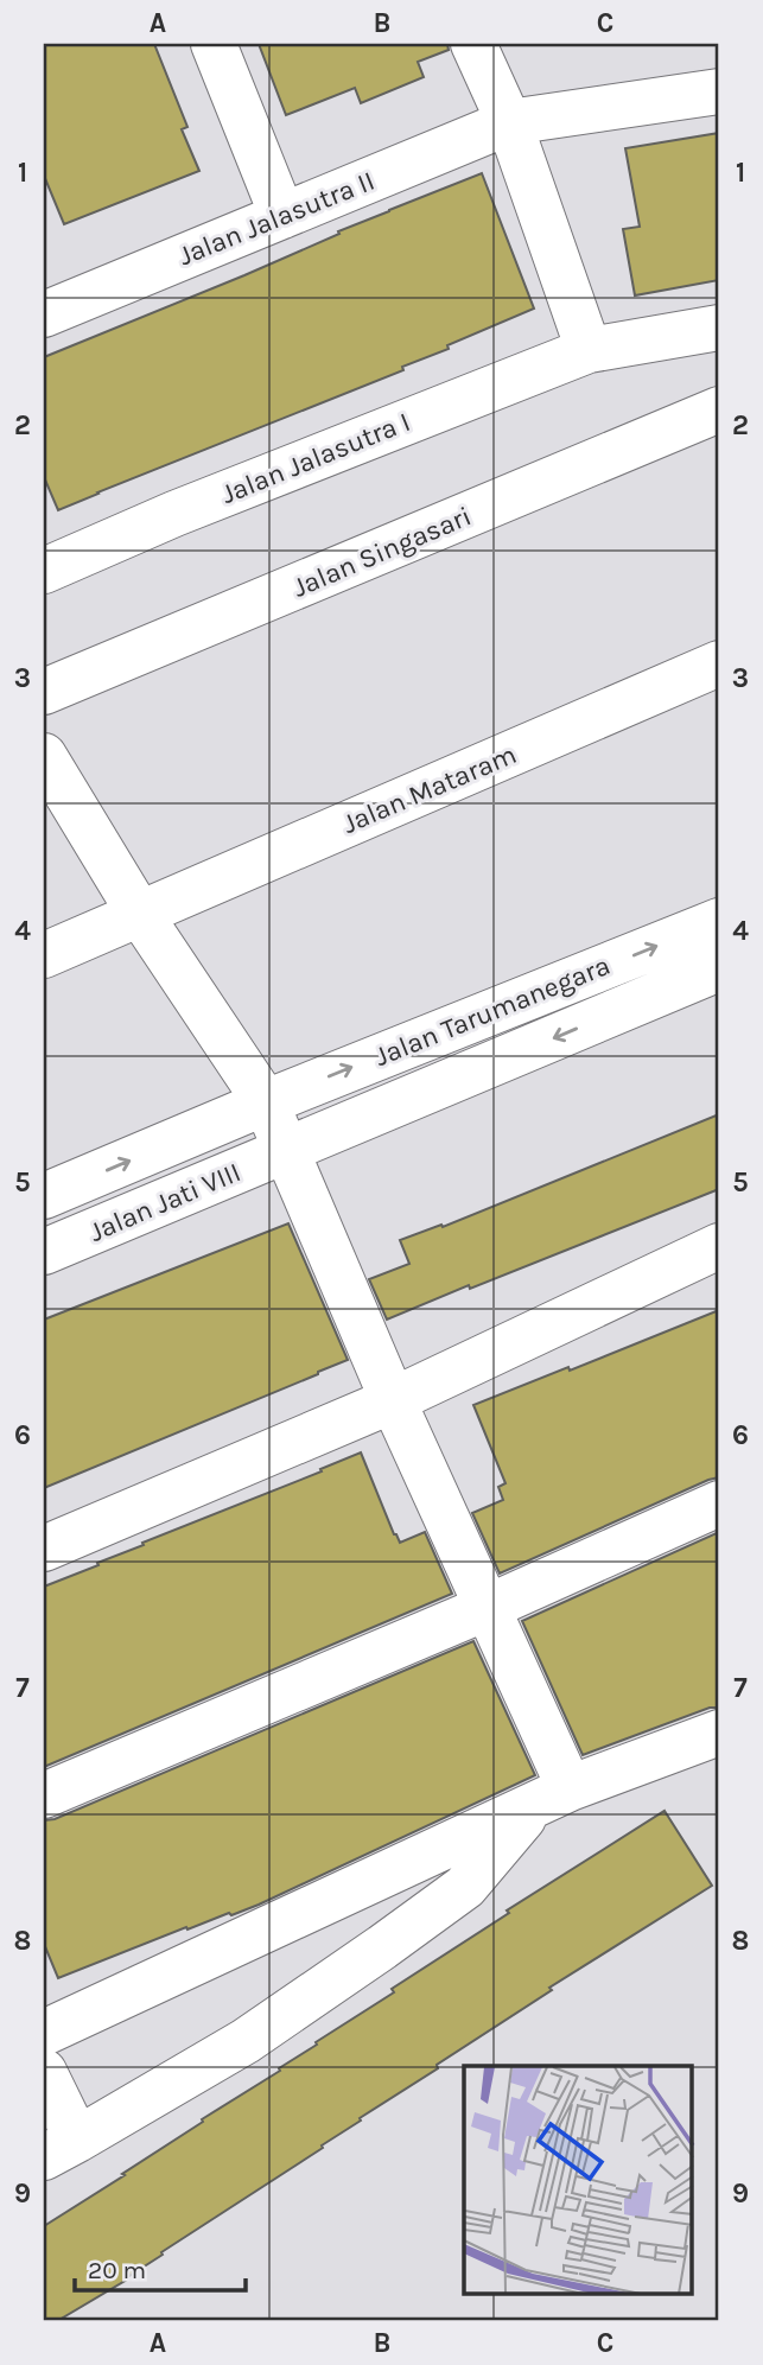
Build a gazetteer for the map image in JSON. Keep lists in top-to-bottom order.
{
  "streets": {
    "street": [
      "Jalan Jalasutra II",
      "Jalan Jalasutra I",
      "Jalan Singasari",
      "Jalan Mataram",
      "Jalan Tarumanegara",
      "Jalan Jati VIII"
    ]
  },
  "crossings": [
    ["Jalan Tarumanegara", "Jalan Jati VIII"]
  ],
  "scale_bar": "20 m",
  "grid": {
    "columns": ["A", "B", "C"],
    "rows": [
      "1",
      "2",
      "3",
      "4",
      "5",
      "6",
      "7",
      "8",
      "9"
    ]
  }
}
